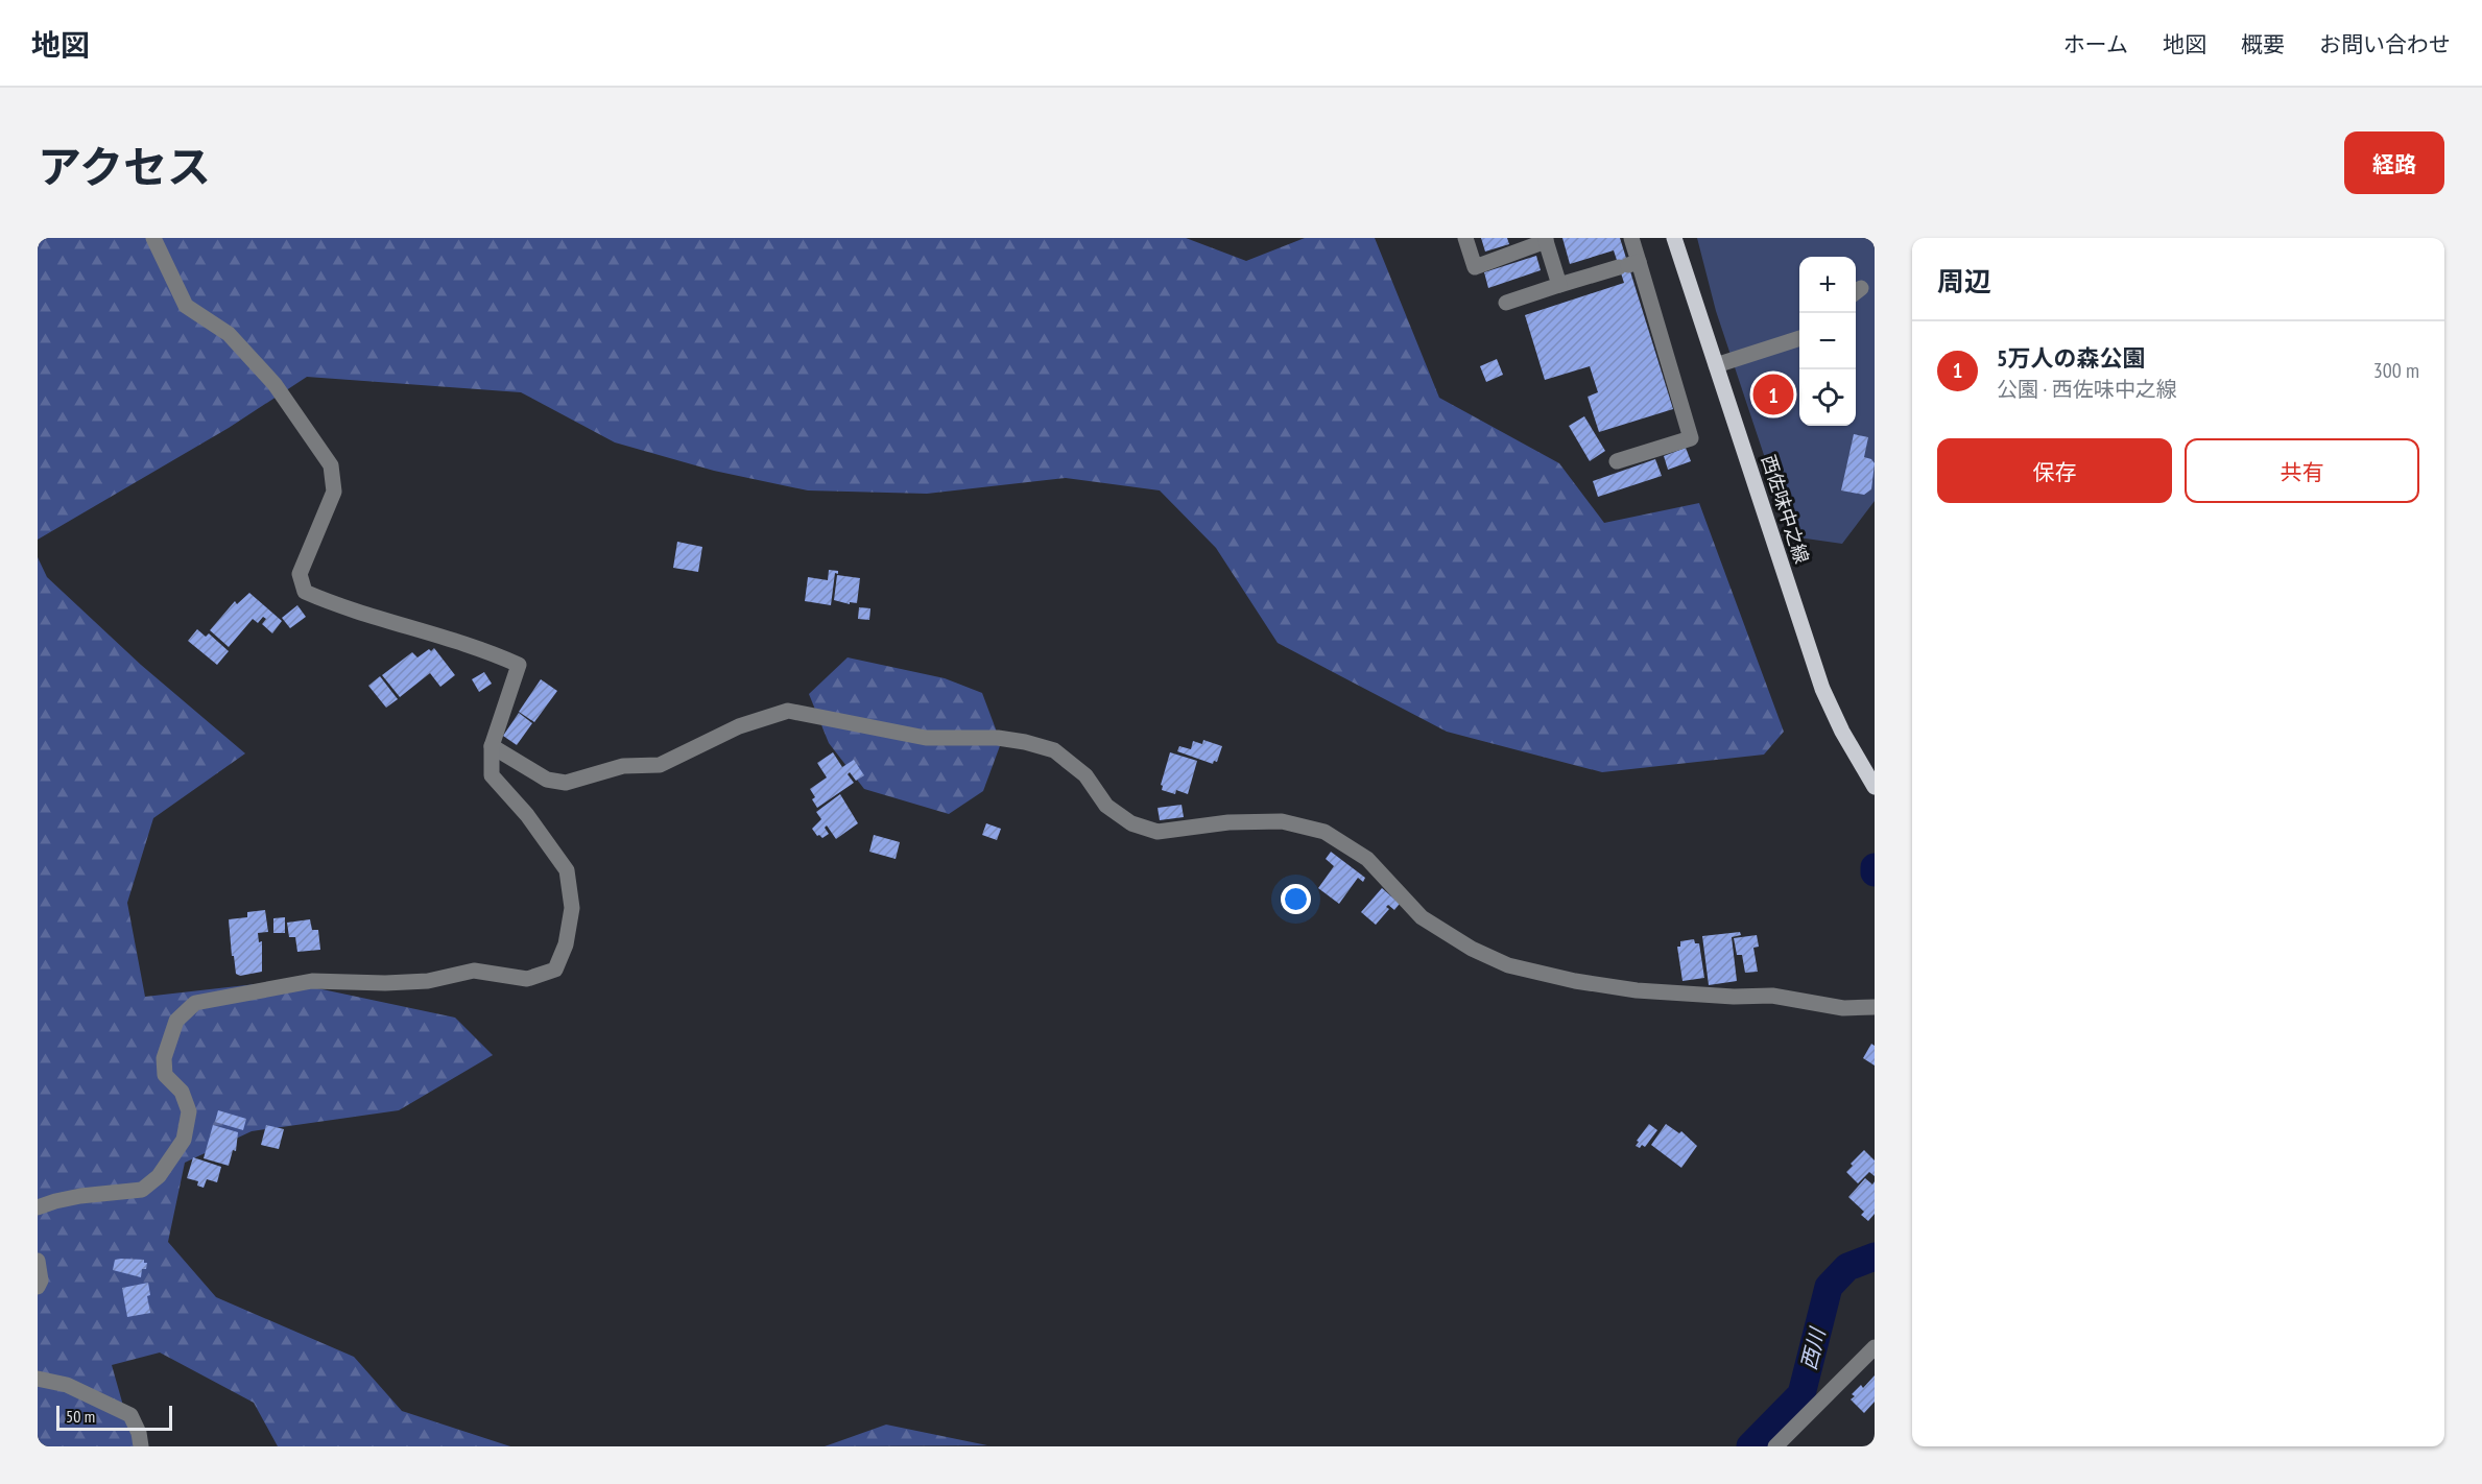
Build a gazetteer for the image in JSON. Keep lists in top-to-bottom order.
{
  "streets": {
    "main road": ["西佐味中之線"]
  },
  "water": ["西川"],
  "scale_bar": "50 m",
  "page": {
    "header": "地図",
    "nav": [
      "ホーム",
      "地図",
      "概要",
      "お問い合わせ"
    ],
    "title": "アクセス",
    "buttons": [
      "経路",
      ["保存", "共有"]
    ],
    "heading": "周辺",
    "map_buttons": ["+", "−"],
    "list": [
      {
        "mark": "1",
        "name": "5万人の森公園",
        "note": "公園 · 西佐味中之線",
        "value": "300 m"
      }
    ],
    "pins": "1",
    "scale": "50 m"
  }
}
